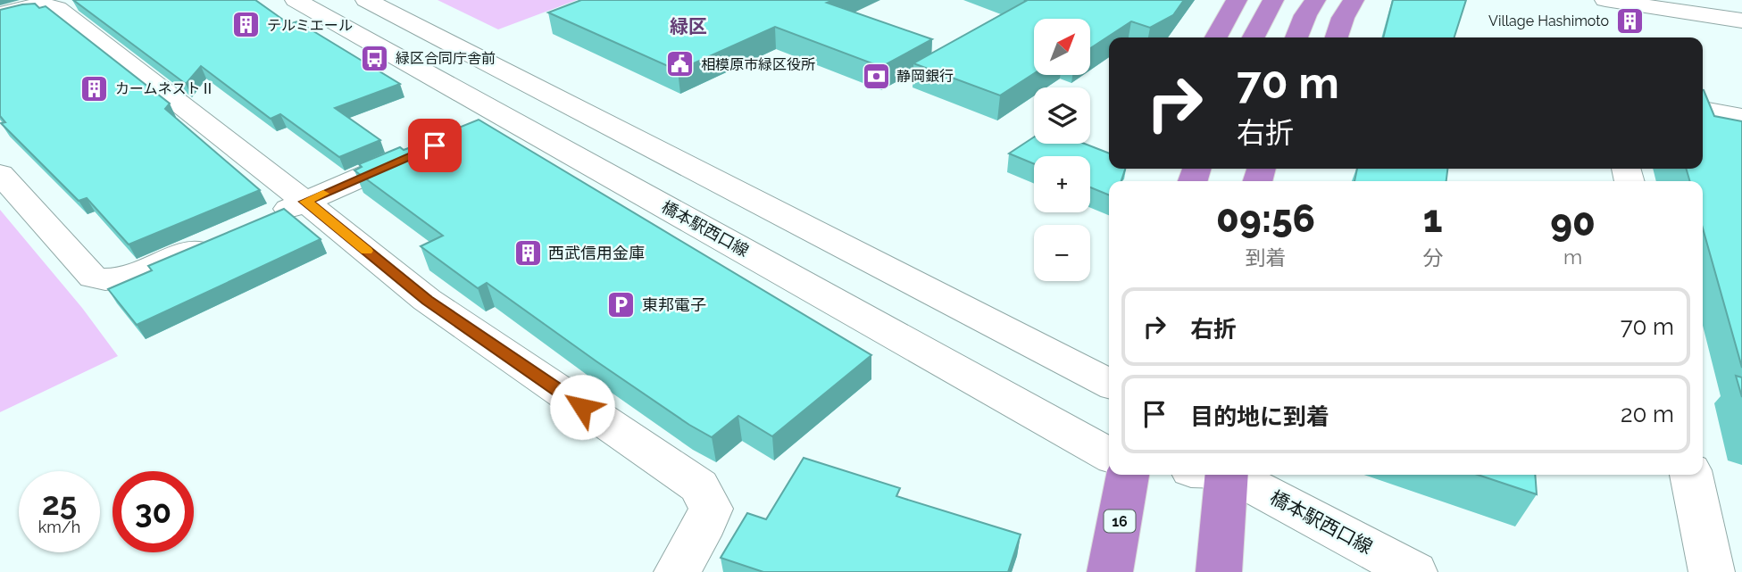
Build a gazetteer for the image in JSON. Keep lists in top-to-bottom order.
{
  "streets": {
    "highway": ["16"],
    "street": ["橋本駅西口線"]
  },
  "districts": ["緑区"],
  "places": {
    "building": [
      "Village Hashimoto",
      "テルミエール",
      "カームネストⅡ",
      "西武信用金庫"
    ],
    "bus stop": ["緑区合同庁舎前"],
    "public building": ["相模原市緑区役所"],
    "bank": ["静岡銀行"],
    "parking": ["東邦電子"]
  },
  "north": "top right",
  "page": {
    "map_buttons": ["+", "−"],
    "turn": ["70 m", "右折"],
    "eta": [
      "09:56",
      "到着",
      "1",
      "分",
      "90",
      "m"
    ],
    "list": [
      {
        "name": "右折",
        "value": "70 m"
      },
      {
        "name": "目的地に到着",
        "value": "20 m"
      }
    ],
    "speed": "25 km/h",
    "limit": "30"
  }
}
